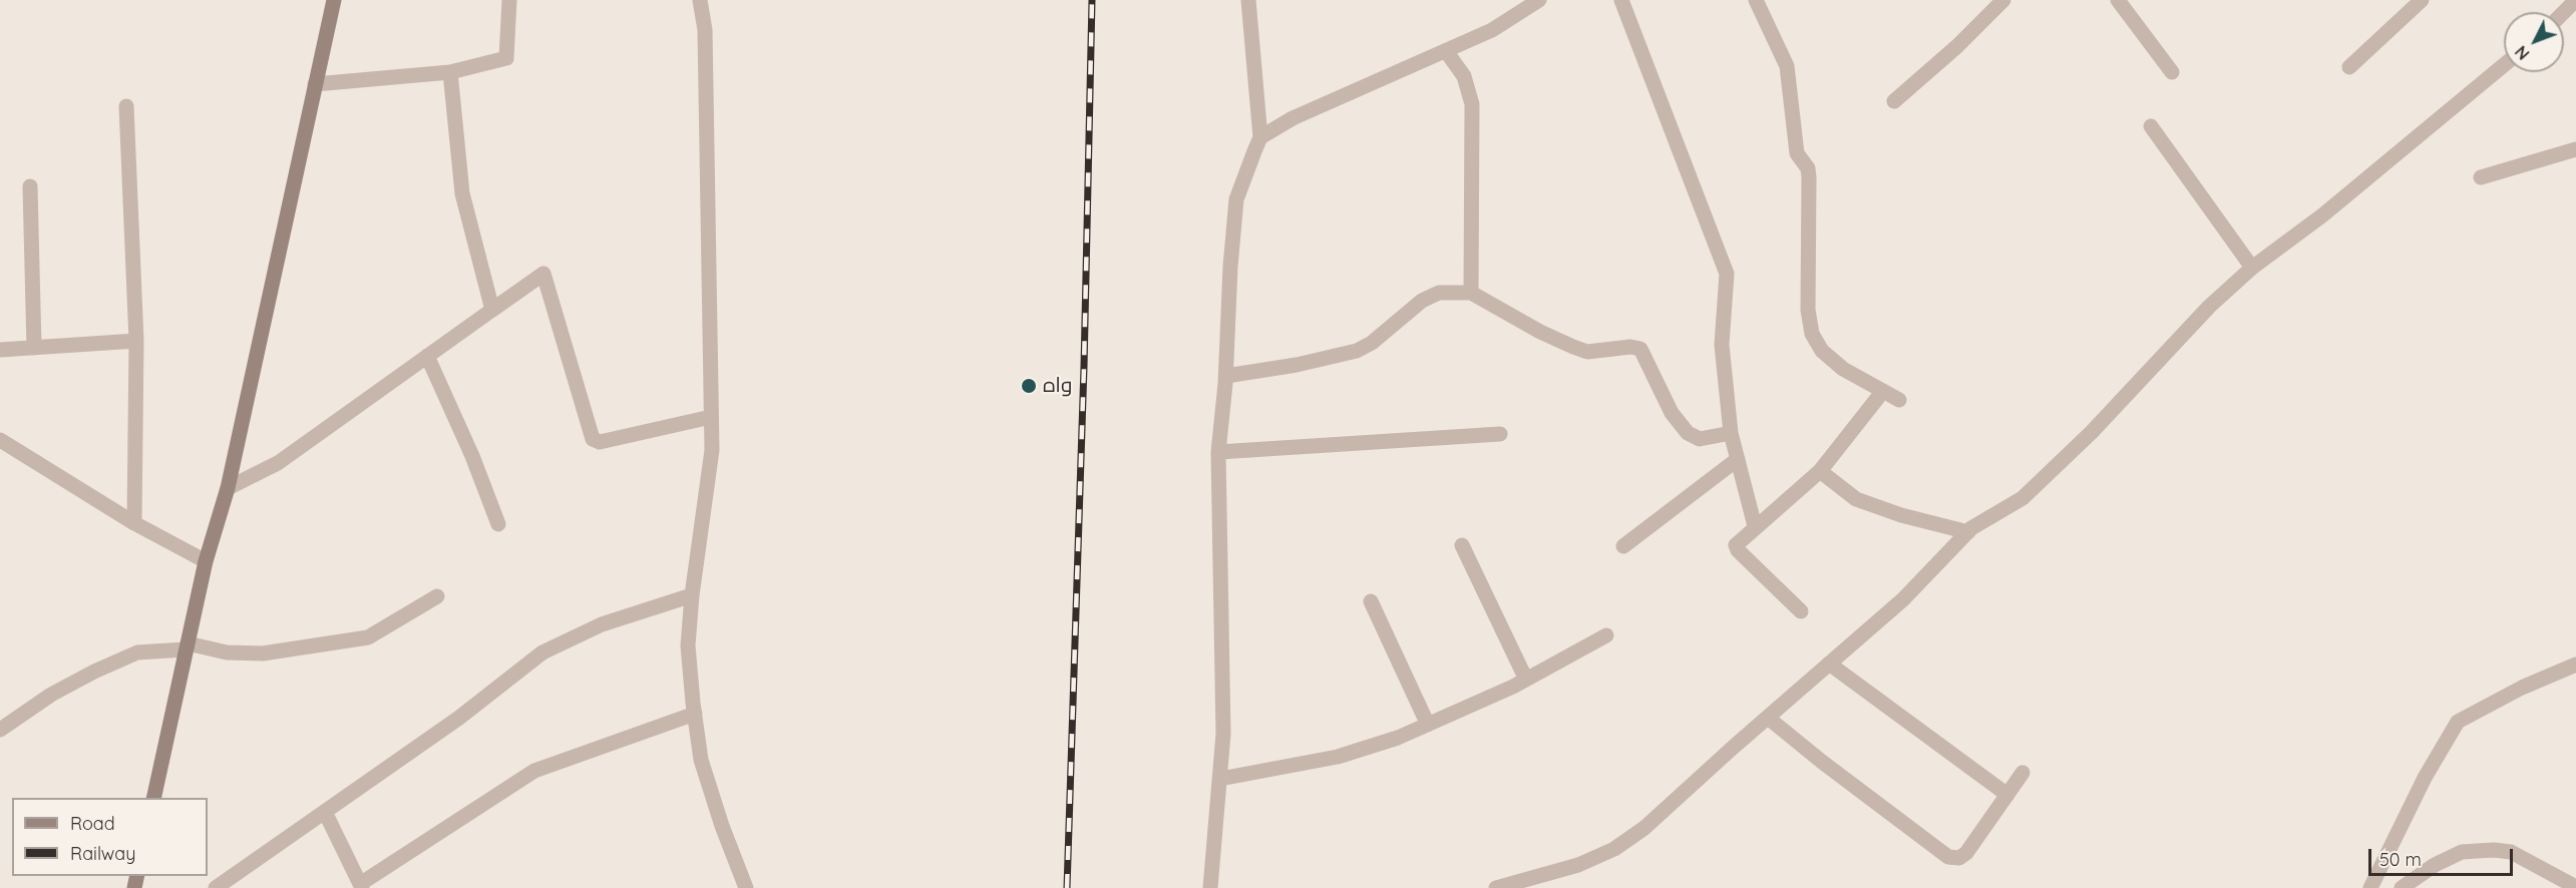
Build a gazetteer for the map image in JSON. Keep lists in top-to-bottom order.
{
  "places": ["واہ"],
  "legend": ["Road", "Railway"],
  "scale_bar": "50 m",
  "north": "bottom left"
}
